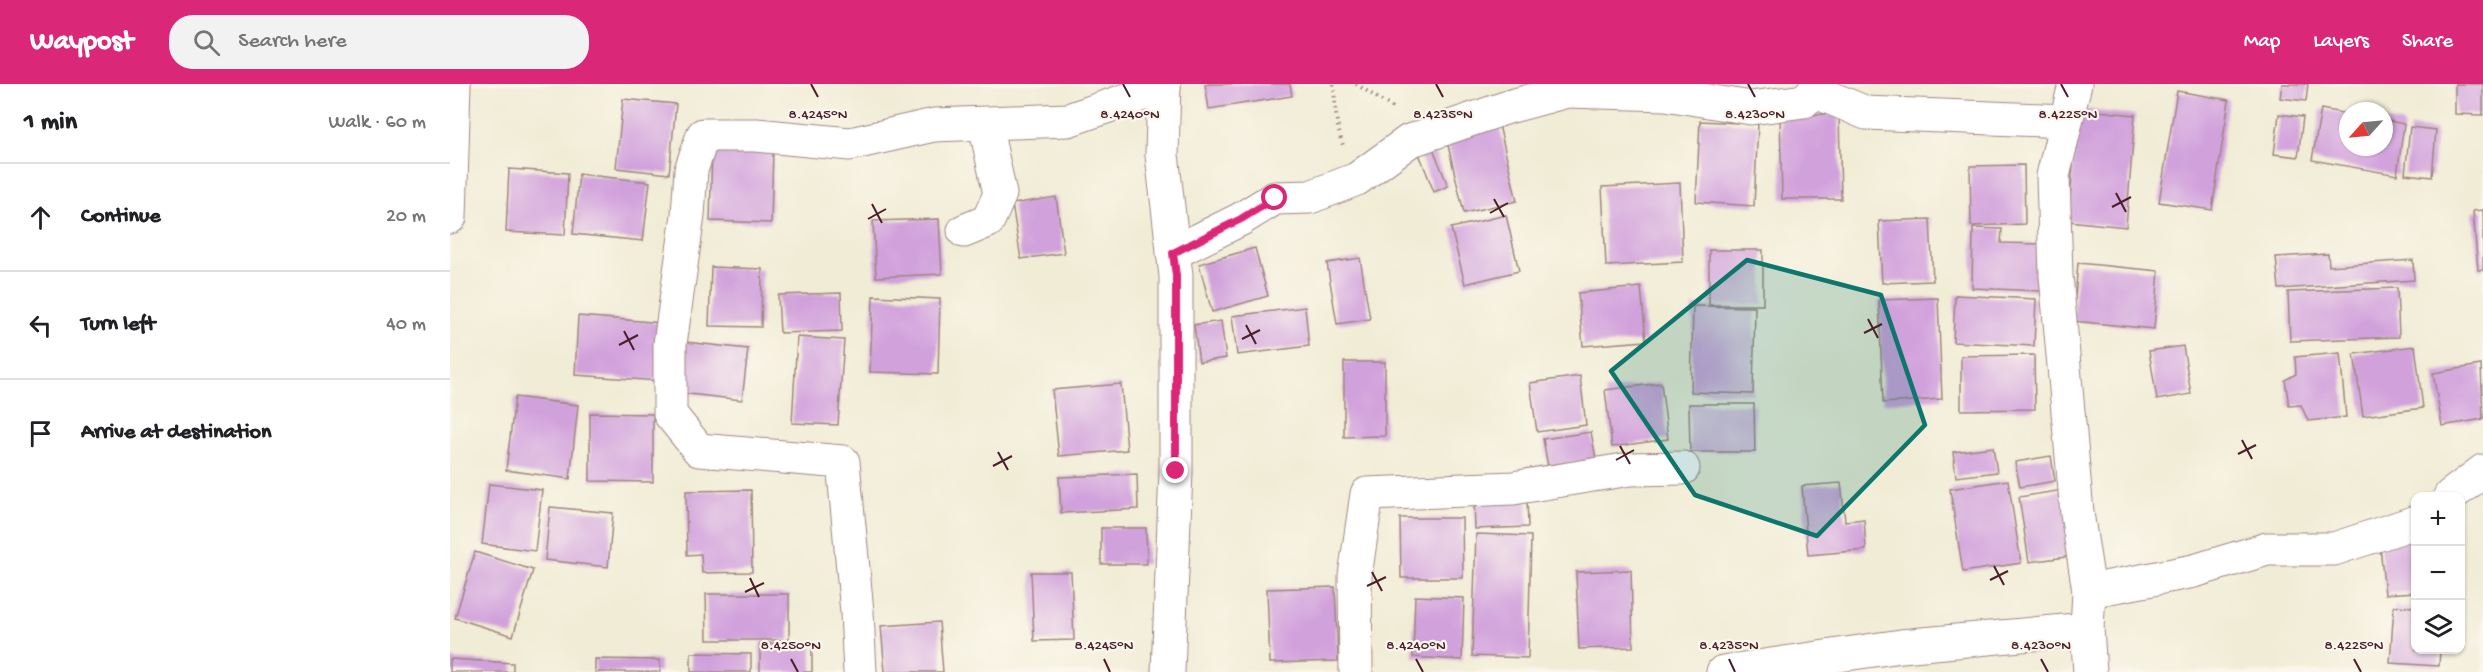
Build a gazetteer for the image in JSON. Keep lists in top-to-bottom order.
{
  "north": "bottom left",
  "page": {
    "header": "Waypost",
    "search": "Search here",
    "nav": ["Map", "Layers", "Share"],
    "heading": ["1 min", "Walk · 60 m"],
    "list": [
      ["Continue", "20 m"],
      ["Turn left", "40 m"],
      "Arrive at destination"
    ],
    "map_buttons": ["+", "−"]
  },
  "coordinates": [
    "8.4245°N",
    "8.4240°N",
    "8.4235°N",
    "8.4230°N",
    "8.4225°N",
    "8.4250°N"
  ]
}
